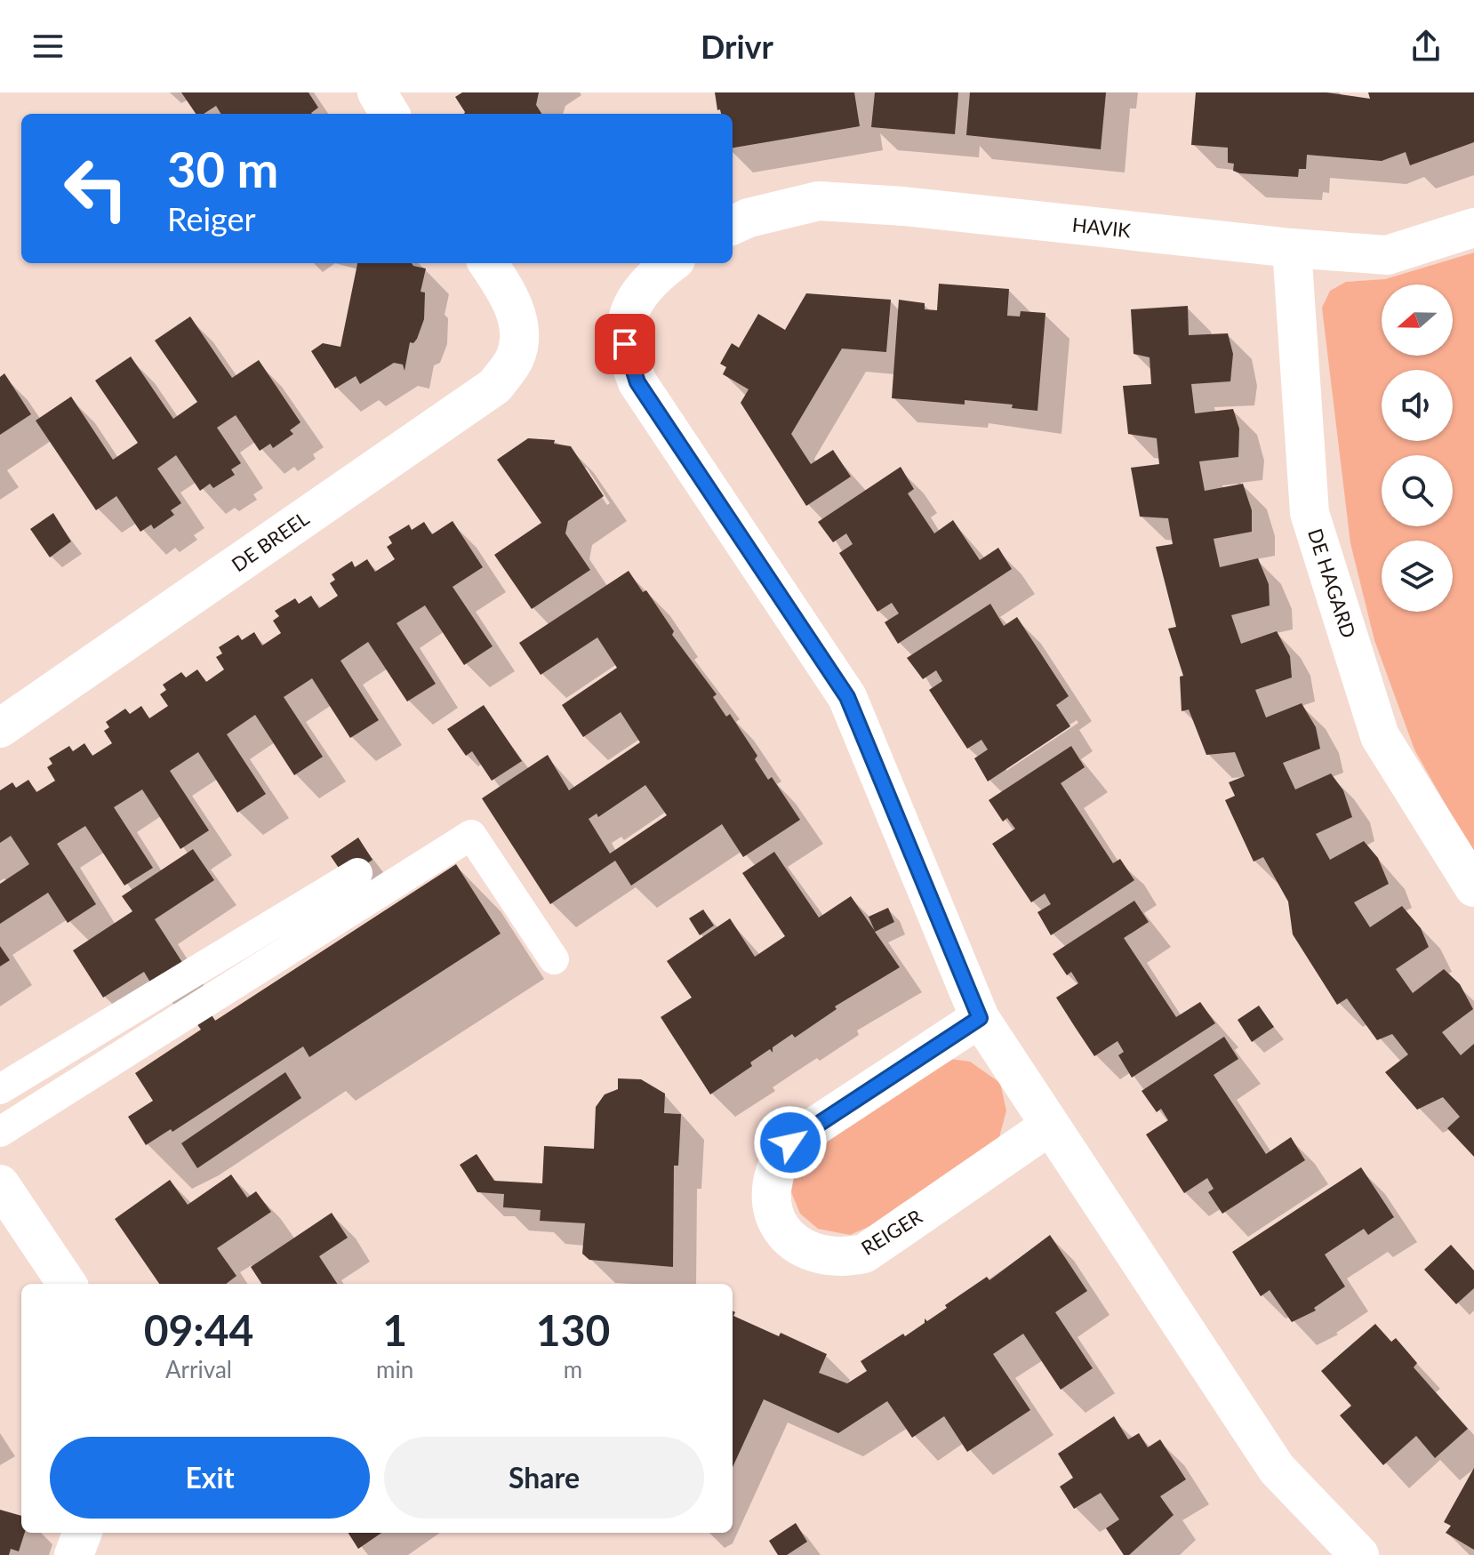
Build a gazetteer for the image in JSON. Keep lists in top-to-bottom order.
{
  "streets": {
    "street": [
      "HAVIK",
      "DE BREEL",
      "DE HAGARD",
      "REIGER"
    ]
  },
  "crossings": [
    ["HAVIK", "DE HAGARD"]
  ],
  "north": "left",
  "page": {
    "header": "Drivr",
    "turn": ["30 m", "Reiger"],
    "eta": [
      "09:44",
      "Arrival",
      "1",
      "min",
      "130",
      "m"
    ],
    "buttons": ["Exit", "Share"]
  }
}
